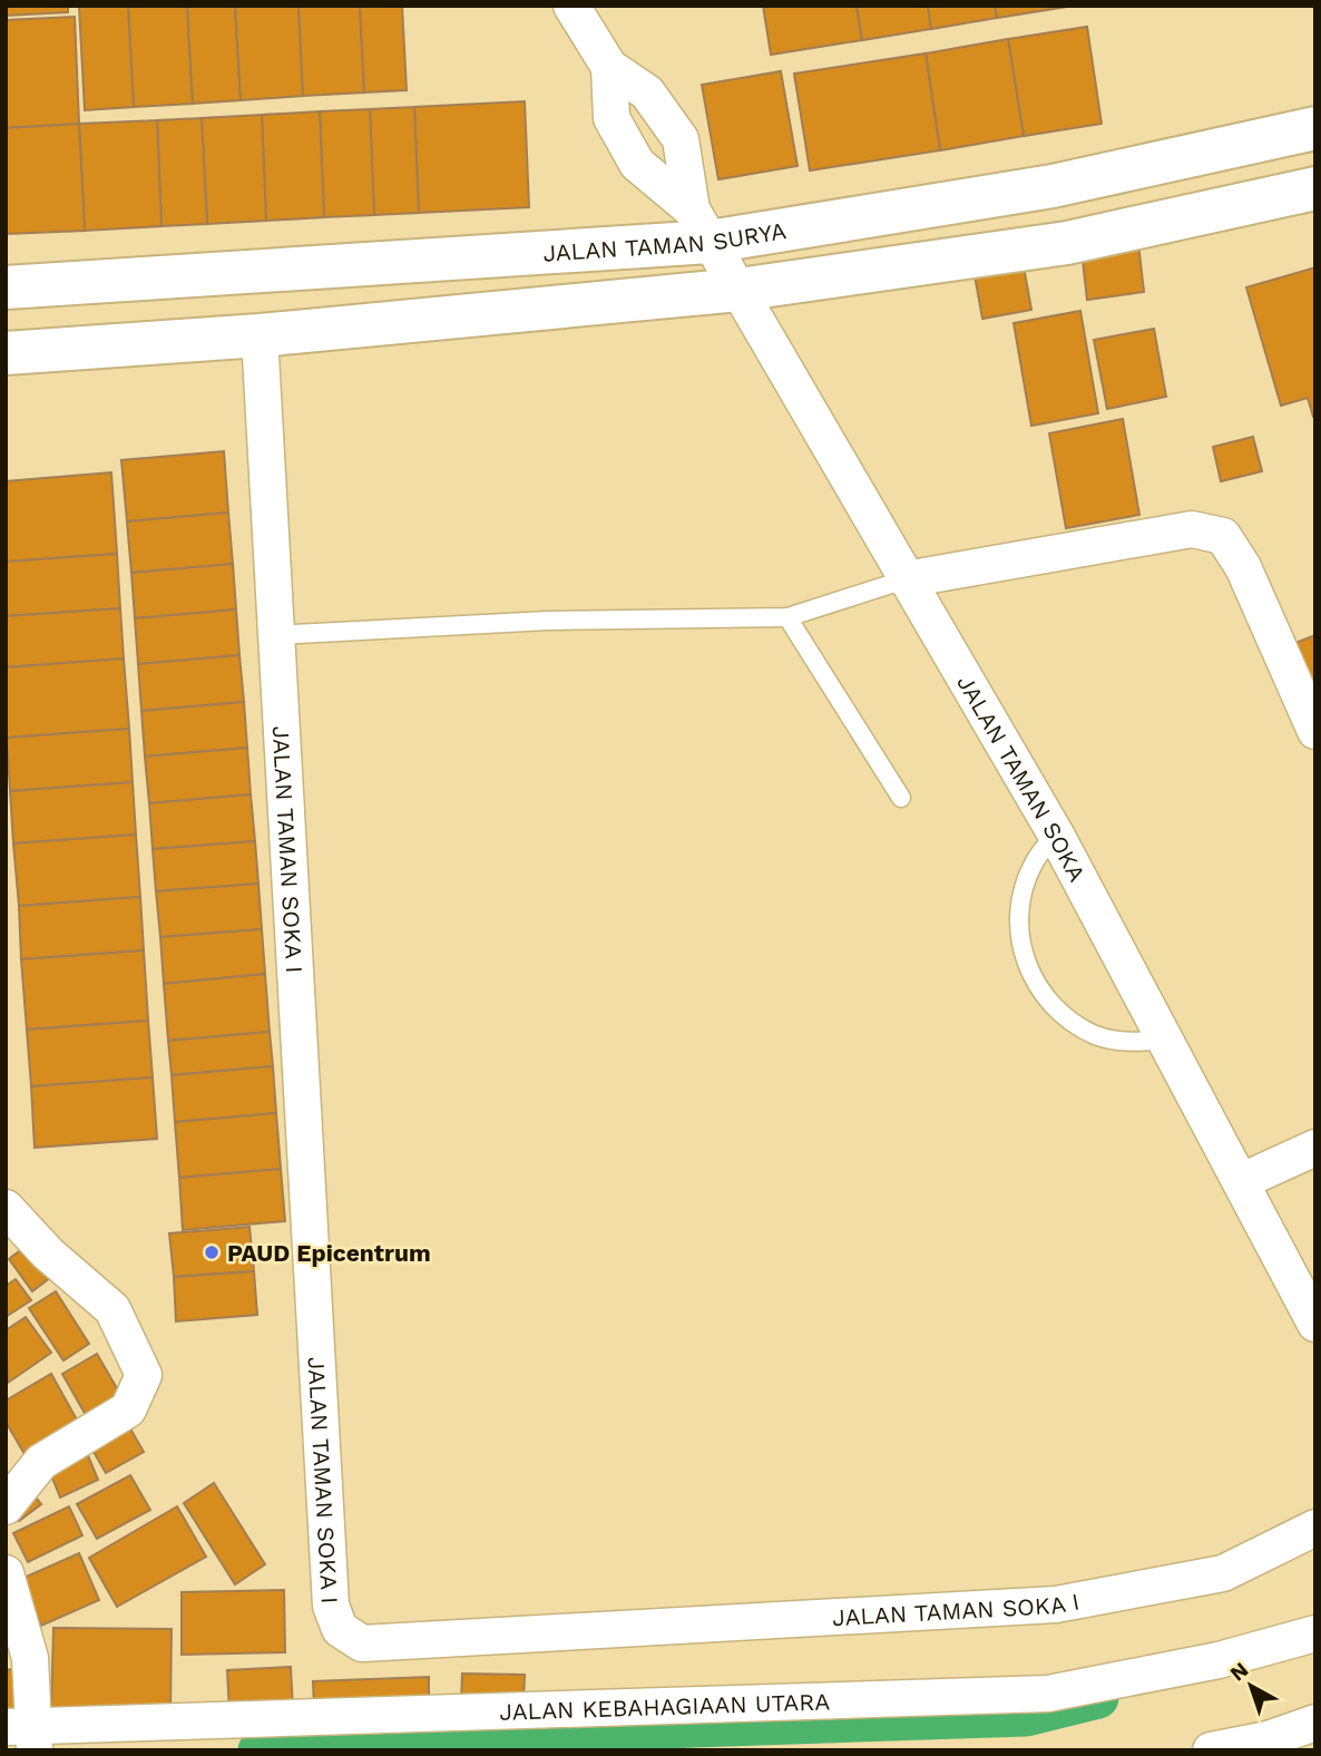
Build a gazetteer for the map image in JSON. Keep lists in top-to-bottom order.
{
  "streets": {
    "street": [
      "JALAN TAMAN SURYA",
      "JALAN TAMAN SOKA",
      "JALAN TAMAN SOKA I",
      "JALAN KEBAHAGIAAN UTARA"
    ]
  },
  "crossings": [
    ["JALAN TAMAN SURYA", "JALAN TAMAN SOKA"]
  ],
  "places": ["PAUD Epicentrum"],
  "north": "top left"
}
